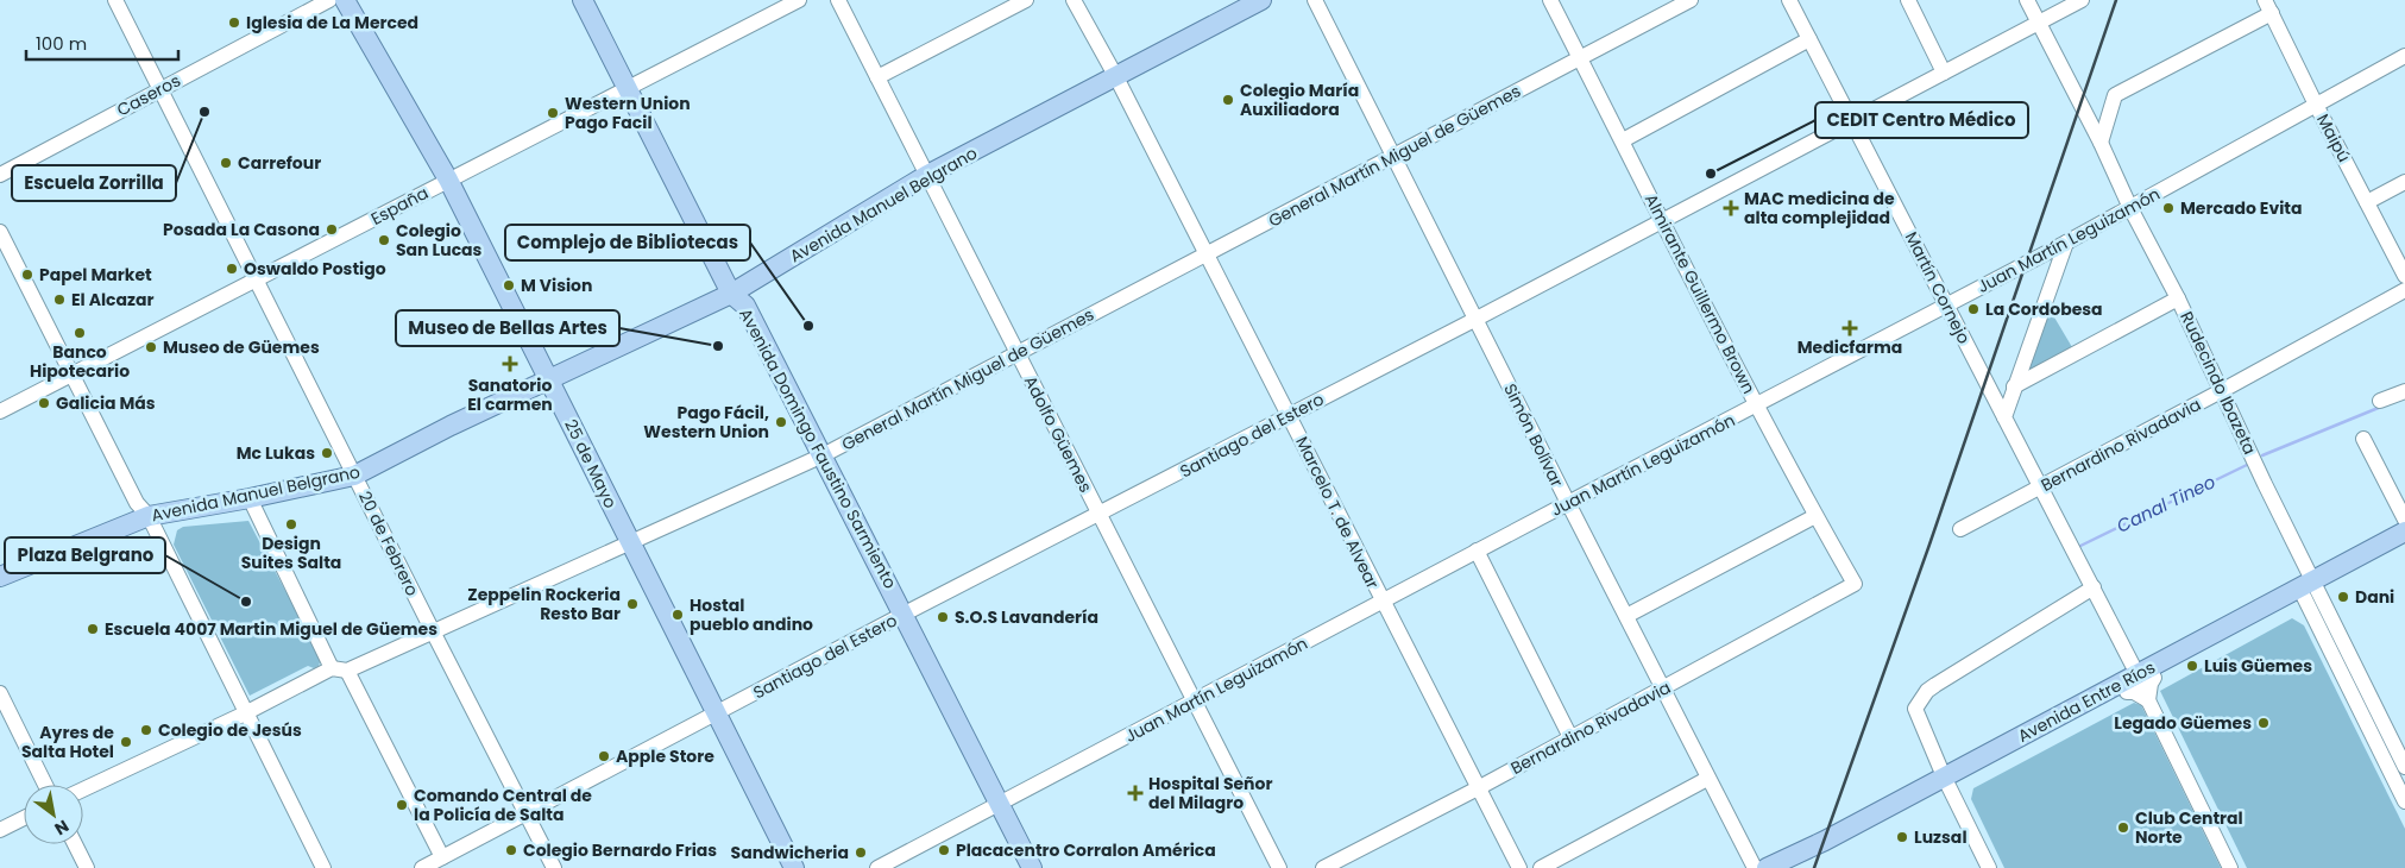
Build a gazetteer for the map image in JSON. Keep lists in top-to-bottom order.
{
  "streets": {
    "main road": [
      "Avenida Manuel Belgrano",
      "Avenida Domingo Faustino Sarmiento",
      "25 de Mayo",
      "Avenida Entre Ríos"
    ],
    "street": [
      "Caseros",
      "Maipú",
      "General Martín Miguel de Güemes",
      "España",
      "Juan Martín Leguizamón",
      "Martín Cornejo",
      "Almirante Guillermo Brown",
      "Rudecindo Ibazeta",
      "Adolfo Güemes",
      "Santiago del Estero",
      "Simón Bolívar",
      "Bernardino Rivadavia",
      "Marcelo T. de Alvear",
      "20 de Febrero"
    ]
  },
  "crossings": [
    ["Caseros", "20 de Febrero"],
    ["Maipú", "Juan Martín Leguizamón"],
    ["General Martín Miguel de Güemes", "Almirante Guillermo Brown"],
    ["General Martín Miguel de Güemes", "Adolfo Güemes"],
    ["General Martín Miguel de Güemes", "Simón Bolívar"],
    ["General Martín Miguel de Güemes", "Avenida Domingo Faustino Sarmiento"],
    ["General Martín Miguel de Güemes", "25 de Mayo"],
    ["General Martín Miguel de Güemes", "Marcelo T. de Alvear"],
    ["General Martín Miguel de Güemes", "20 de Febrero"],
    ["Avenida Manuel Belgrano", "Adolfo Güemes"],
    ["Avenida Manuel Belgrano", "Avenida Domingo Faustino Sarmiento"],
    ["Avenida Manuel Belgrano", "25 de Mayo"],
    ["Avenida Manuel Belgrano", "Marcelo T. de Alvear"],
    ["Avenida Manuel Belgrano", "20 de Febrero"],
    ["España", "Avenida Domingo Faustino Sarmiento"],
    ["España", "25 de Mayo"],
    ["España", "20 de Febrero"],
    ["Juan Martín Leguizamón", "Martín Cornejo"],
    ["Juan Martín Leguizamón", "Almirante Guillermo Brown"],
    ["Juan Martín Leguizamón", "Rudecindo Ibazeta"],
    ["Juan Martín Leguizamón", "Adolfo Güemes"],
    ["Juan Martín Leguizamón", "Simón Bolívar"],
    ["Juan Martín Leguizamón", "Avenida Domingo Faustino Sarmiento"],
    ["Juan Martín Leguizamón", "Marcelo T. de Alvear"],
    ["Martín Cornejo", "Santiago del Estero"],
    ["Martín Cornejo", "Bernardino Rivadavia"],
    ["Martín Cornejo", "Avenida Entre Ríos"],
    ["Almirante Guillermo Brown", "Santiago del Estero"],
    ["Almirante Guillermo Brown", "Bernardino Rivadavia"],
    ["Rudecindo Ibazeta", "Santiago del Estero"],
    ["Rudecindo Ibazeta", "Bernardino Rivadavia"],
    ["Rudecindo Ibazeta", "Avenida Entre Ríos"],
    ["Adolfo Güemes", "Santiago del Estero"],
    ["Santiago del Estero", "Simón Bolívar"],
    ["Santiago del Estero", "Avenida Domingo Faustino Sarmiento"],
    ["Santiago del Estero", "25 de Mayo"],
    ["Santiago del Estero", "Marcelo T. de Alvear"],
    ["Santiago del Estero", "20 de Febrero"],
    ["Simón Bolívar", "Bernardino Rivadavia"],
    ["Bernardino Rivadavia", "Marcelo T. de Alvear"]
  ],
  "water": ["Canal Tineo"],
  "places": {
    "other": [
      "Iglesia de La Merced",
      "Colegio María Auxiliadora",
      "Escuela Zorrilla",
      "Western Union Pago Facil",
      "Carrefour",
      "CEDIT Centro Médico",
      "Mercado Evita",
      "Posada La Casona",
      "Colegio San Lucas",
      "Oswaldo Postigo",
      "Papel Market",
      "M Vision",
      "El Alcazar",
      "La Cordobesa",
      "Complejo de Bibliotecas",
      "Banco Hipotecario",
      "Museo de Bellas Artes",
      "Museo de Güemes",
      "Galicia Más",
      "Pago Fácil, Western Union",
      "Mc Lukas",
      "Design Suites Salta",
      "Dani",
      "Plaza Belgrano",
      "Zeppelin Rockeria Resto Bar",
      "Hostal pueblo andino",
      "S.O.S Lavandería",
      "Escuela 4007 Martin Miguel de Güemes",
      "Luis Güemes",
      "Legado Güemes",
      "Colegio de Jesús",
      "Ayres de Salta Hotel",
      "Apple Store",
      "Comando Central de la Policía de Salta",
      "Club Central Norte",
      "Luzsal",
      "Colegio Bernardo Frias",
      "Placacentro Corralon América",
      "Sandwicheria"
    ],
    "health": [
      "MAC medicina de alta complejidad",
      "Medicfarma",
      "Sanatorio El carmen",
      "Hospital Señor del Milagro"
    ]
  },
  "scale_bar": "100 m",
  "north": "bottom right"
}
